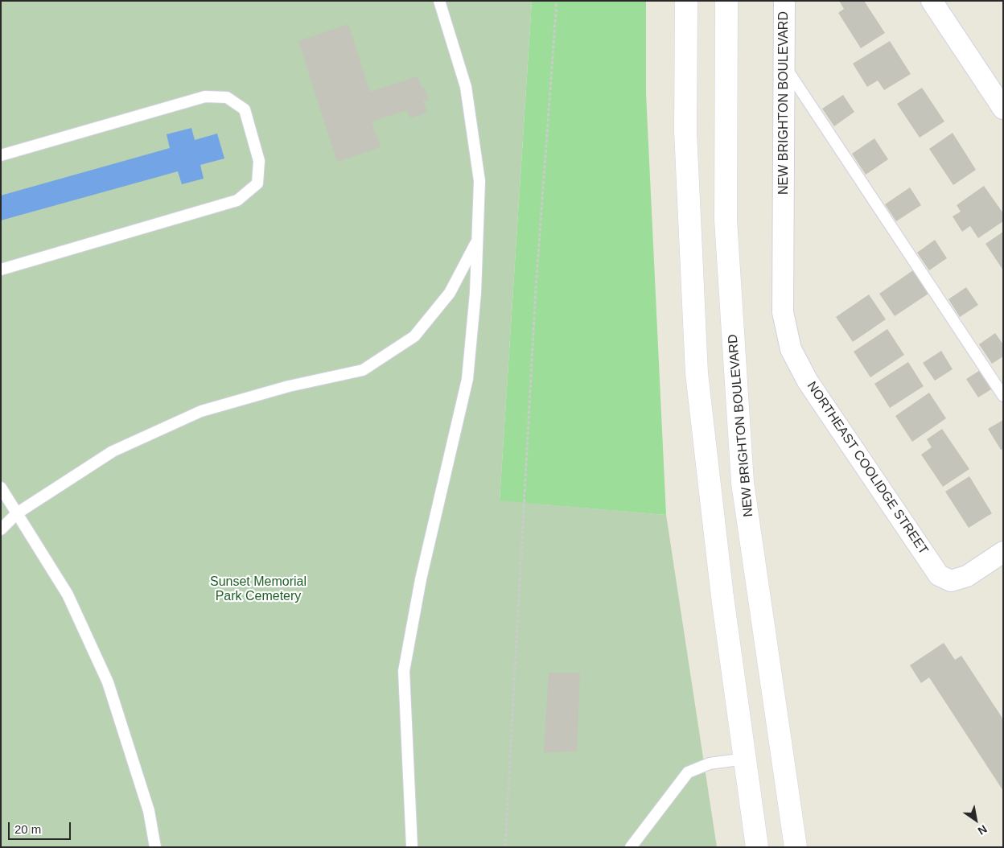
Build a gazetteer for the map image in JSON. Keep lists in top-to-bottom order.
{
  "streets": {
    "main road": ["NEW BRIGHTON BOULEVARD"],
    "street": ["NORTHEAST COOLIDGE STREET"]
  },
  "crossings": [
    ["NEW BRIGHTON BOULEVARD", "NORTHEAST COOLIDGE STREET"]
  ],
  "parks": ["Sunset Memorial Park Cemetery"],
  "scale_bar": "20 m",
  "north": "bottom right"
}
